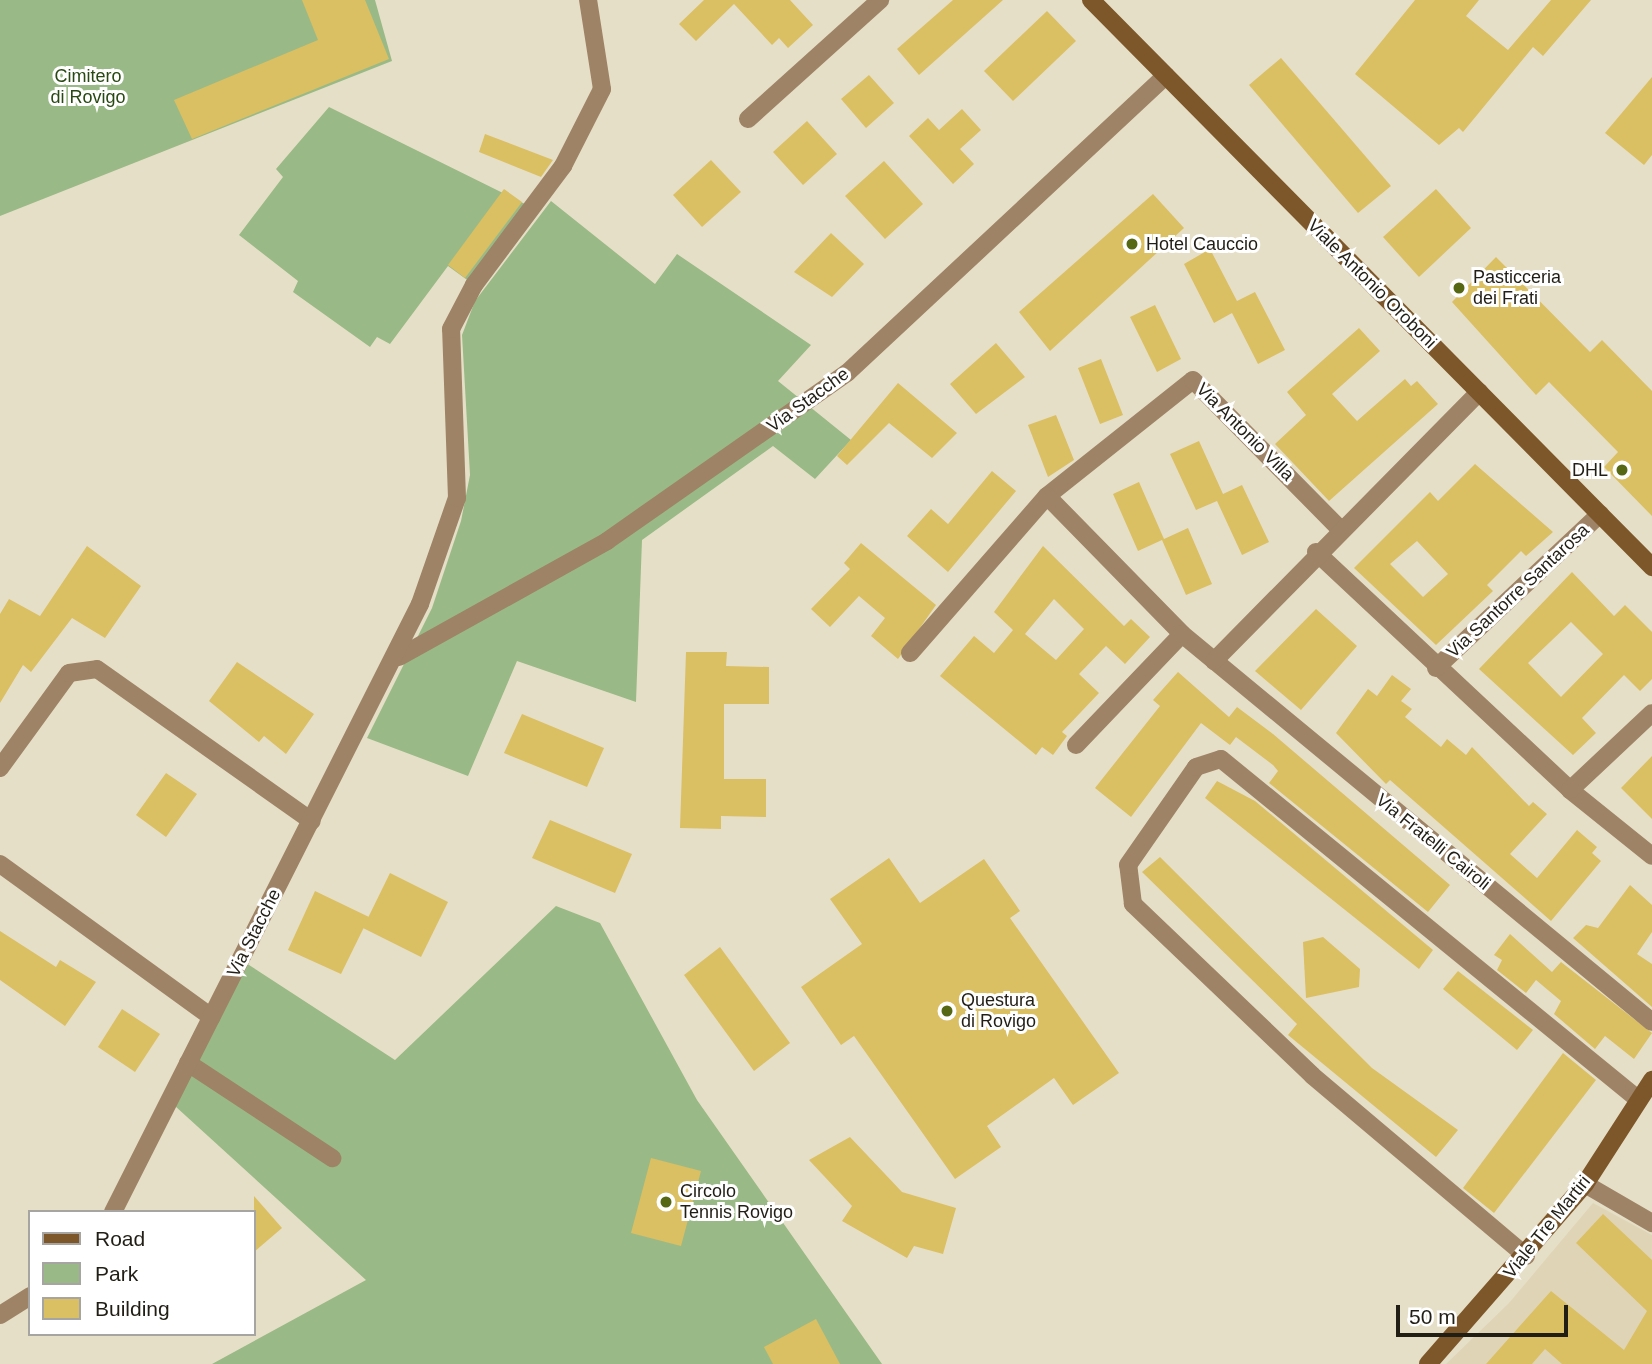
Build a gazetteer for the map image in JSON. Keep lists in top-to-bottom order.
{
  "streets": {
    "street": [
      "Viale Antonio Oroboni",
      "Via Stacche",
      "Via Antonio Villa",
      "Via Santorre Santarosa",
      "Via Fratelli Cairoli",
      "Viale Tre Martiri"
    ]
  },
  "crossings": [
    ["Viale Antonio Oroboni", "Via Stacche"],
    ["Viale Antonio Oroboni", "Via Santorre Santarosa"]
  ],
  "parks": ["Cimitero di Rovigo"],
  "places": [
    "Hotel Cauccio",
    "Pasticceria dei Frati",
    "DHL",
    "Questura di Rovigo",
    "Circolo Tennis Rovigo"
  ],
  "legend": ["Road", "Park", "Building"],
  "scale_bar": "50 m"
}
